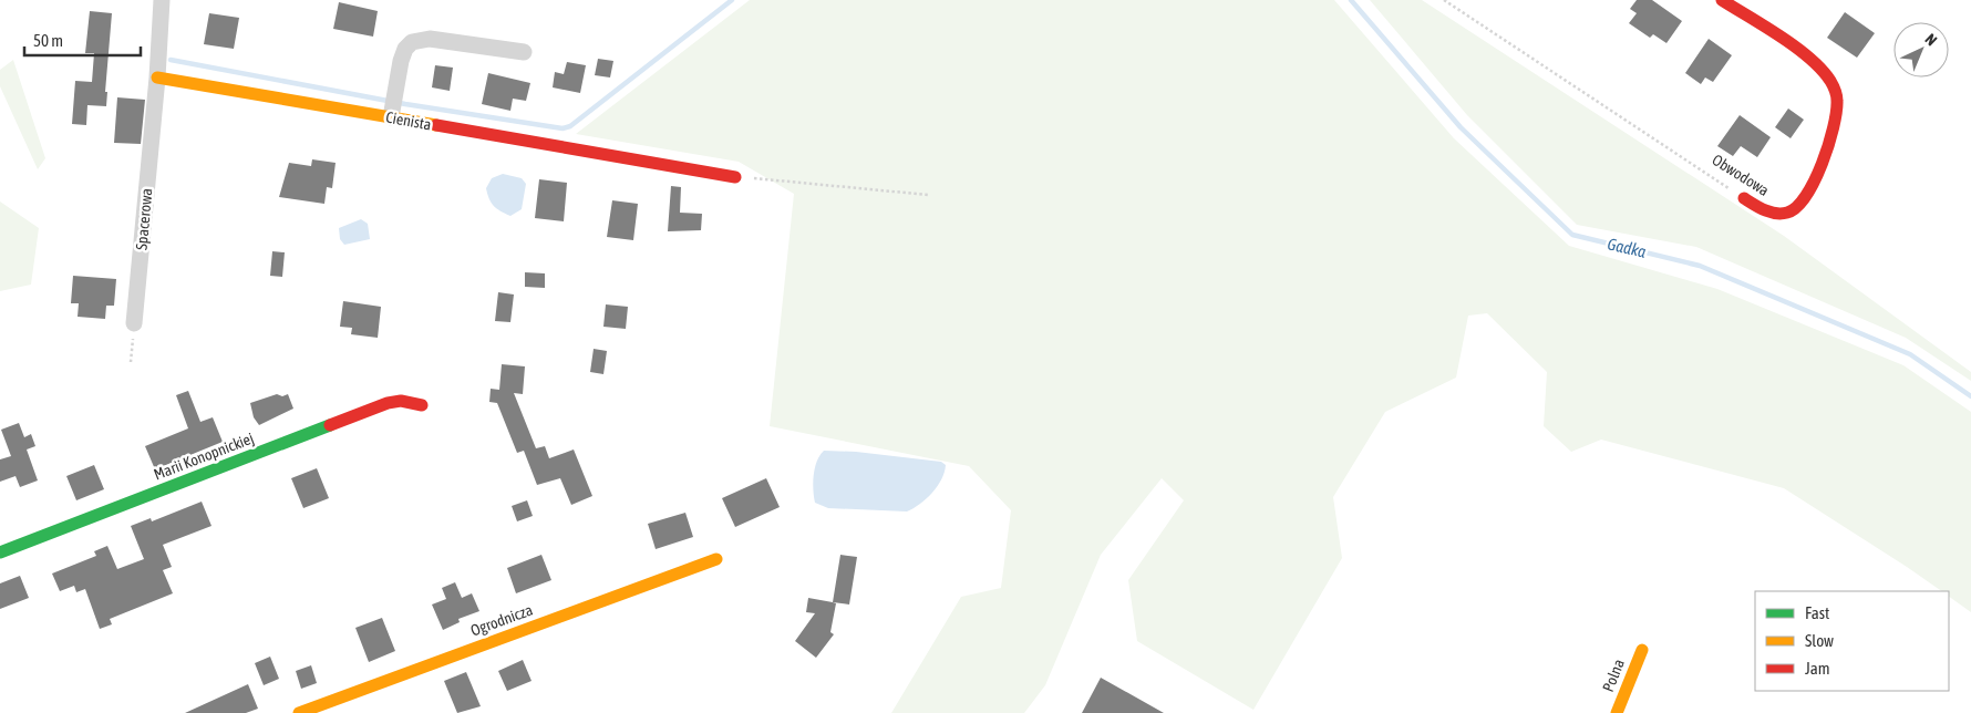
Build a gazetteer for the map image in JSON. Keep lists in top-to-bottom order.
{
  "streets": {
    "street": [
      "Cienista",
      "Obwodowa",
      "Spacerowa",
      "Marii Konopnickiej",
      "Ogrodnicza",
      "Polna"
    ]
  },
  "crossings": [
    ["Cienista", "Spacerowa"]
  ],
  "water": ["Gadka"],
  "legend": ["Fast", "Slow", "Jam"],
  "scale_bar": "50 m",
  "north": "top right"
}
